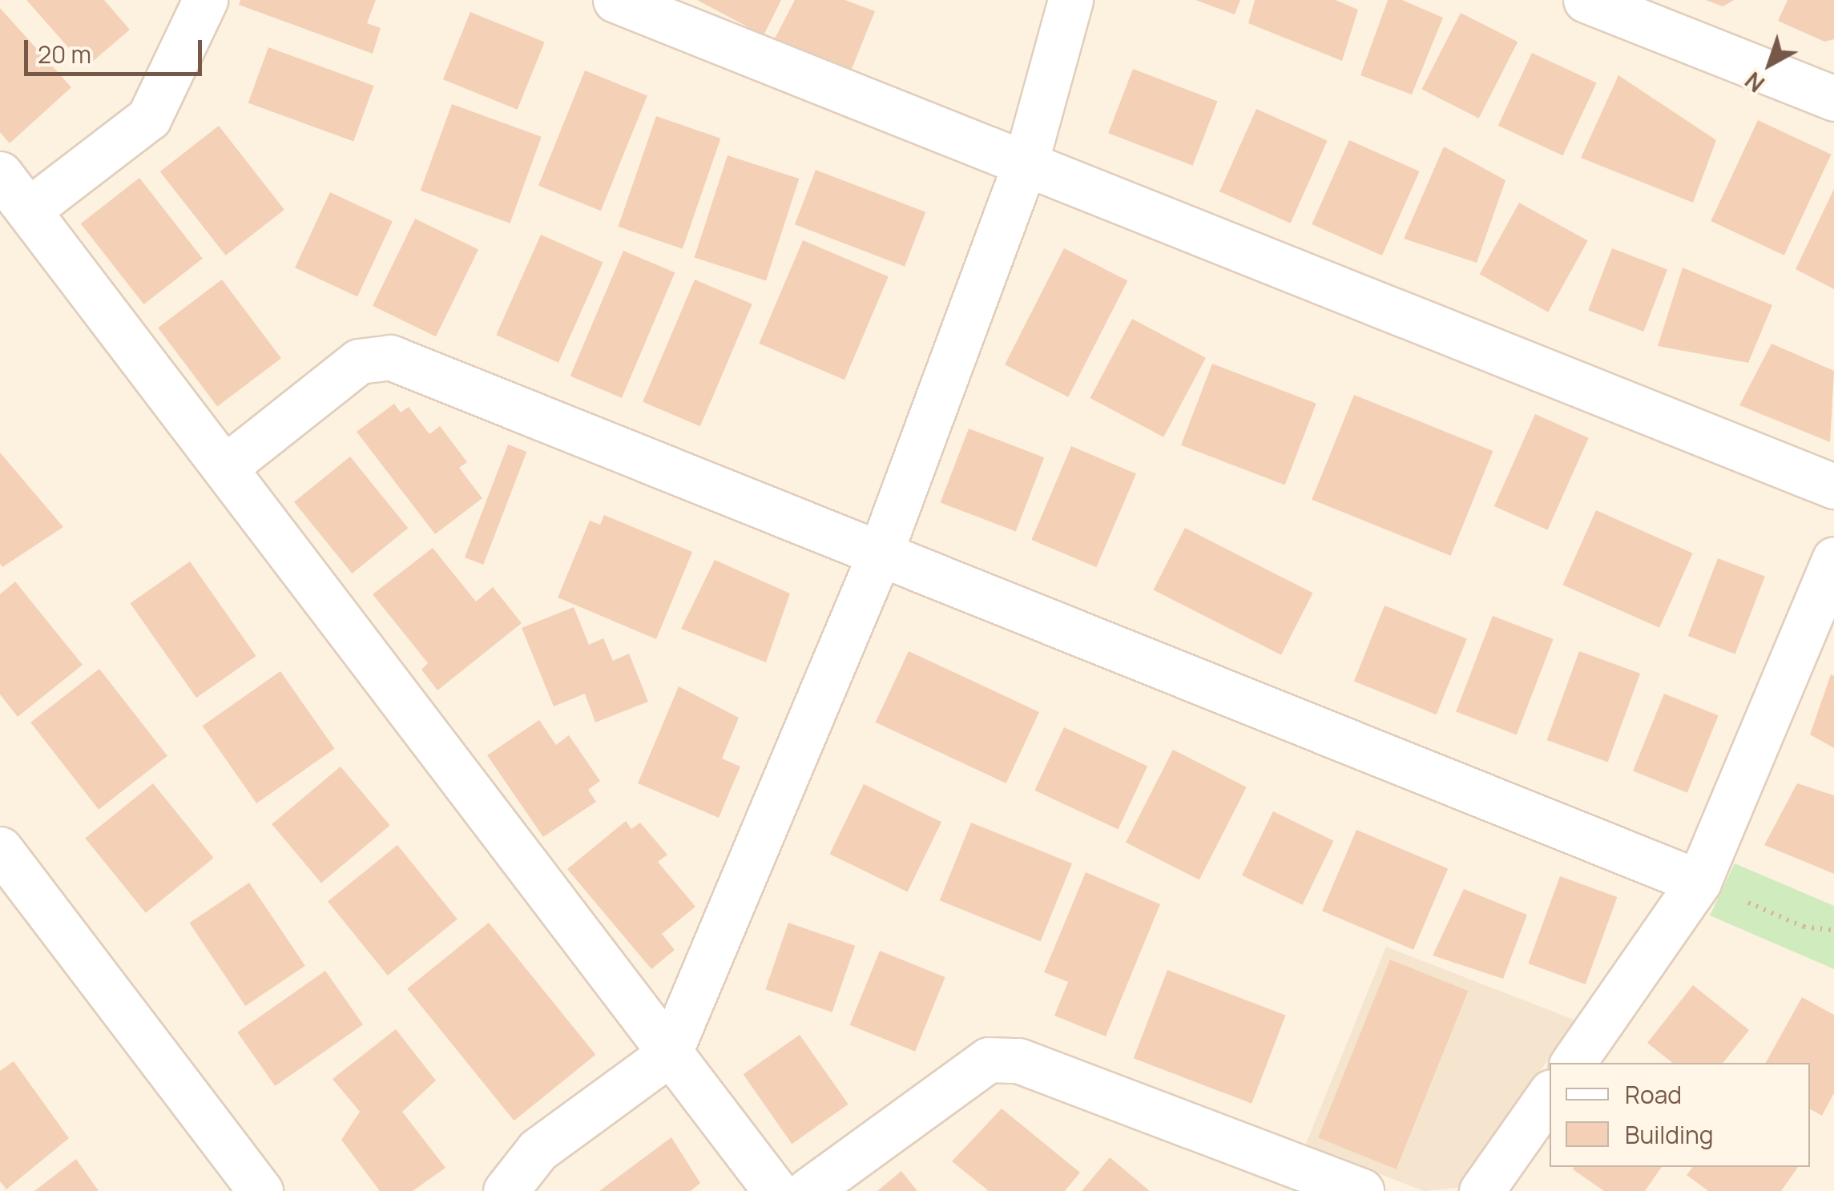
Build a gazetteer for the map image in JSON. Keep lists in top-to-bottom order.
{
  "legend": ["Road", "Building"],
  "scale_bar": "20 m",
  "north": "bottom left"
}
